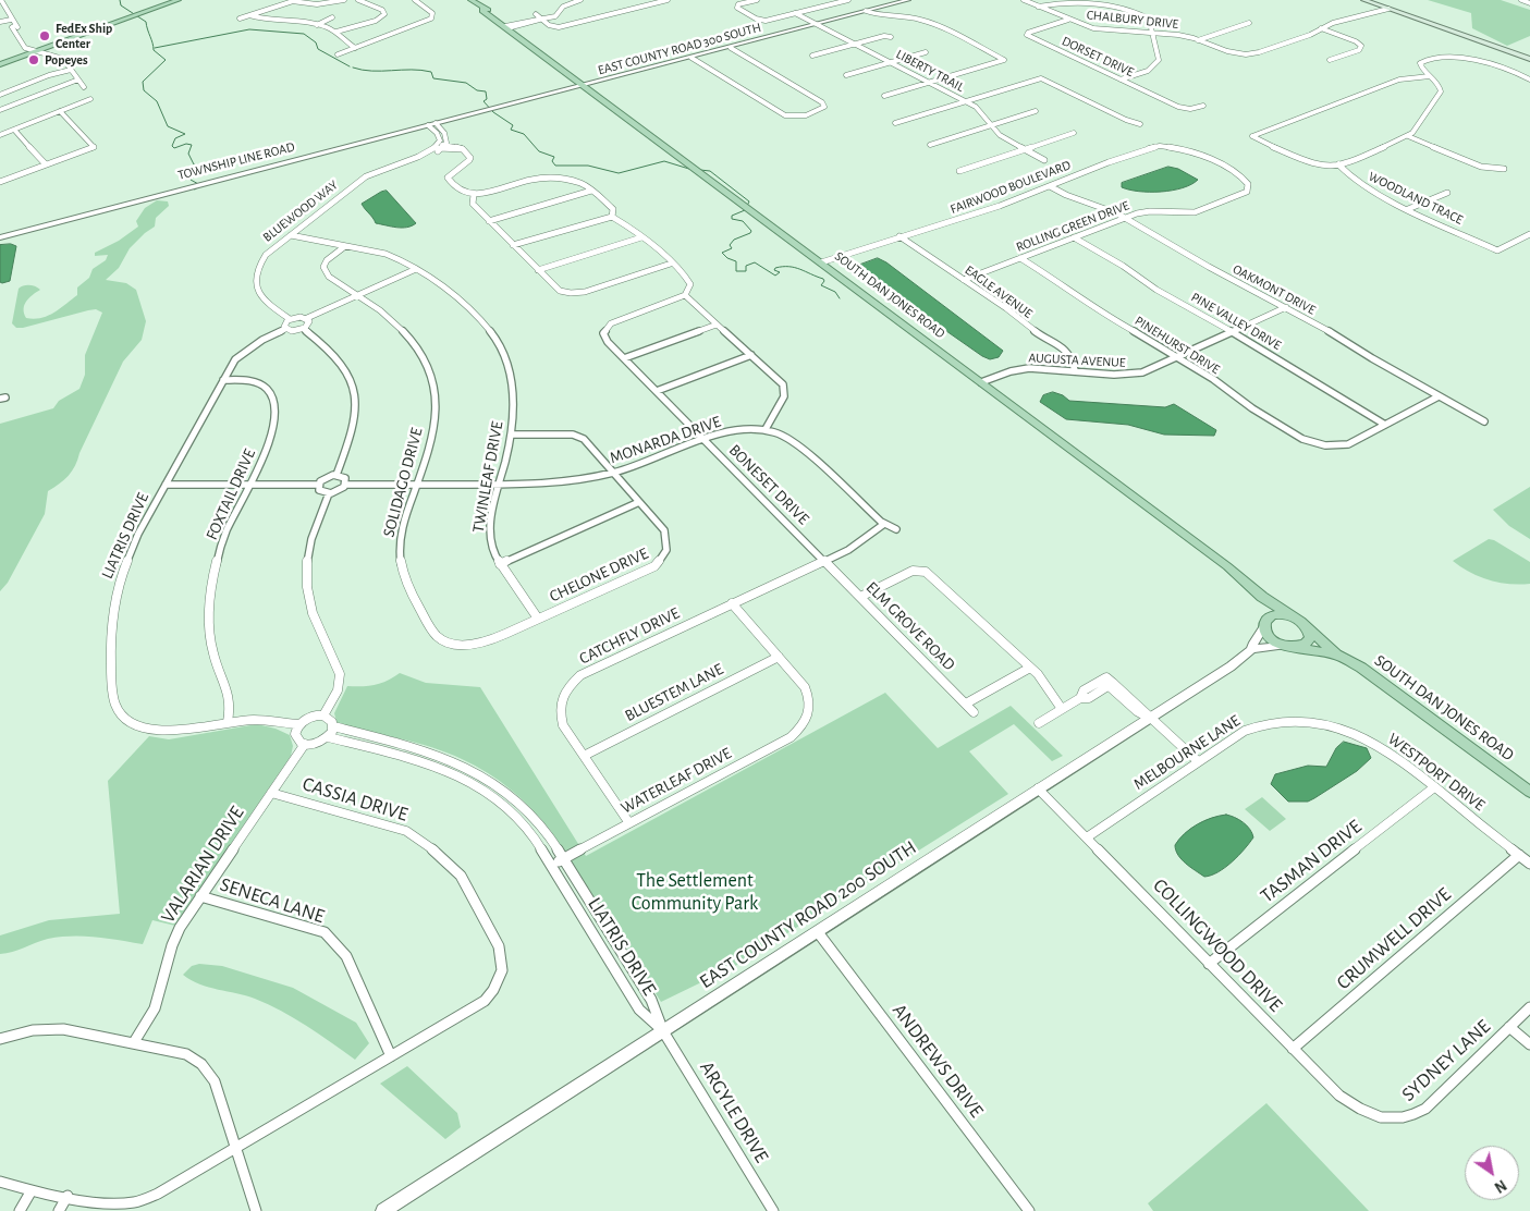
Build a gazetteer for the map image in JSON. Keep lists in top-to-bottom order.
{
  "streets": {
    "main road": ["SOUTH DAN JONES ROAD"],
    "street": [
      "CHALBURY DRIVE",
      "EAST COUNTY ROAD 300 SOUTH",
      "DORSET DRIVE",
      "LIBERTY TRAIL",
      "TOWNSHIP LINE ROAD",
      "FAIRWOOD BOULEVARD",
      "WOODLAND TRACE",
      "BLUEWOOD WAY",
      "ROLLING GREEN DRIVE",
      "OAKMONT DRIVE",
      "EAGLE AVENUE",
      "PINE VALLEY DRIVE",
      "PINEHURST DRIVE",
      "AUGUSTA AVENUE",
      "MONARDA DRIVE",
      "TWINLEAF DRIVE",
      "SOLIDAGO DRIVE",
      "BONESET DRIVE",
      "FOXTAIL DRIVE",
      "LIATRIS DRIVE",
      "CHELONE DRIVE",
      "ELM GROVE ROAD",
      "CATCHFLY DRIVE",
      "BLUESTEM LANE",
      "MELBOURNE LANE",
      "WESTPORT DRIVE",
      "WATERLEAF DRIVE",
      "CASSIA DRIVE",
      "TASMAN DRIVE",
      "VALARIAN DRIVE",
      "SENECA LANE",
      "EAST COUNTY ROAD 200 SOUTH",
      "CRUMWELL DRIVE",
      "COLLINGWOOD DRIVE",
      "ANDREWS DRIVE",
      "SYDNEY LANE",
      "ARGYLE DRIVE"
    ]
  },
  "crossings": [
    ["CHALBURY DRIVE", "DORSET DRIVE"],
    ["EAST COUNTY ROAD 300 SOUTH", "LIBERTY TRAIL"],
    ["EAST COUNTY ROAD 300 SOUTH", "TOWNSHIP LINE ROAD"],
    ["EAST COUNTY ROAD 300 SOUTH", "SOUTH DAN JONES ROAD"],
    ["FAIRWOOD BOULEVARD", "ROLLING GREEN DRIVE"],
    ["FAIRWOOD BOULEVARD", "OAKMONT DRIVE"],
    ["FAIRWOOD BOULEVARD", "EAGLE AVENUE"],
    ["FAIRWOOD BOULEVARD", "SOUTH DAN JONES ROAD"],
    ["BLUEWOOD WAY", "TWINLEAF DRIVE"],
    ["ROLLING GREEN DRIVE", "OAKMONT DRIVE"],
    ["ROLLING GREEN DRIVE", "EAGLE AVENUE"],
    ["ROLLING GREEN DRIVE", "PINE VALLEY DRIVE"],
    ["ROLLING GREEN DRIVE", "PINEHURST DRIVE"],
    ["OAKMONT DRIVE", "AUGUSTA AVENUE"],
    ["EAGLE AVENUE", "AUGUSTA AVENUE"],
    ["SOUTH DAN JONES ROAD", "AUGUSTA AVENUE"],
    ["SOUTH DAN JONES ROAD", "EAST COUNTY ROAD 200 SOUTH"],
    ["PINE VALLEY DRIVE", "PINEHURST DRIVE"],
    ["PINE VALLEY DRIVE", "AUGUSTA AVENUE"],
    ["PINEHURST DRIVE", "AUGUSTA AVENUE"],
    ["MONARDA DRIVE", "TWINLEAF DRIVE"],
    ["MONARDA DRIVE", "SOLIDAGO DRIVE"],
    ["MONARDA DRIVE", "BONESET DRIVE"],
    ["MONARDA DRIVE", "CHELONE DRIVE"],
    ["TWINLEAF DRIVE", "SOLIDAGO DRIVE"],
    ["TWINLEAF DRIVE", "CHELONE DRIVE"],
    ["SOLIDAGO DRIVE", "CHELONE DRIVE"],
    ["BONESET DRIVE", "ELM GROVE ROAD"],
    ["BONESET DRIVE", "CATCHFLY DRIVE"],
    ["FOXTAIL DRIVE", "LIATRIS DRIVE"],
    ["LIATRIS DRIVE", "WATERLEAF DRIVE"],
    ["LIATRIS DRIVE", "VALARIAN DRIVE"],
    ["LIATRIS DRIVE", "EAST COUNTY ROAD 200 SOUTH"],
    ["LIATRIS DRIVE", "ARGYLE DRIVE"],
    ["ELM GROVE ROAD", "CATCHFLY DRIVE"],
    ["CATCHFLY DRIVE", "BLUESTEM LANE"],
    ["CATCHFLY DRIVE", "WATERLEAF DRIVE"],
    ["BLUESTEM LANE", "WATERLEAF DRIVE"],
    ["MELBOURNE LANE", "WESTPORT DRIVE"],
    ["MELBOURNE LANE", "COLLINGWOOD DRIVE"],
    ["WESTPORT DRIVE", "TASMAN DRIVE"],
    ["WESTPORT DRIVE", "CRUMWELL DRIVE"],
    ["CASSIA DRIVE", "VALARIAN DRIVE"],
    ["CASSIA DRIVE", "SENECA LANE"],
    ["TASMAN DRIVE", "COLLINGWOOD DRIVE"],
    ["VALARIAN DRIVE", "SENECA LANE"],
    ["EAST COUNTY ROAD 200 SOUTH", "COLLINGWOOD DRIVE"],
    ["EAST COUNTY ROAD 200 SOUTH", "ANDREWS DRIVE"],
    ["EAST COUNTY ROAD 200 SOUTH", "ARGYLE DRIVE"],
    ["CRUMWELL DRIVE", "COLLINGWOOD DRIVE"],
    ["COLLINGWOOD DRIVE", "SYDNEY LANE"]
  ],
  "parks": ["The Settlement Community Park"],
  "places": ["FedEx Ship Center", "Popeyes"],
  "north": "bottom right"
}
